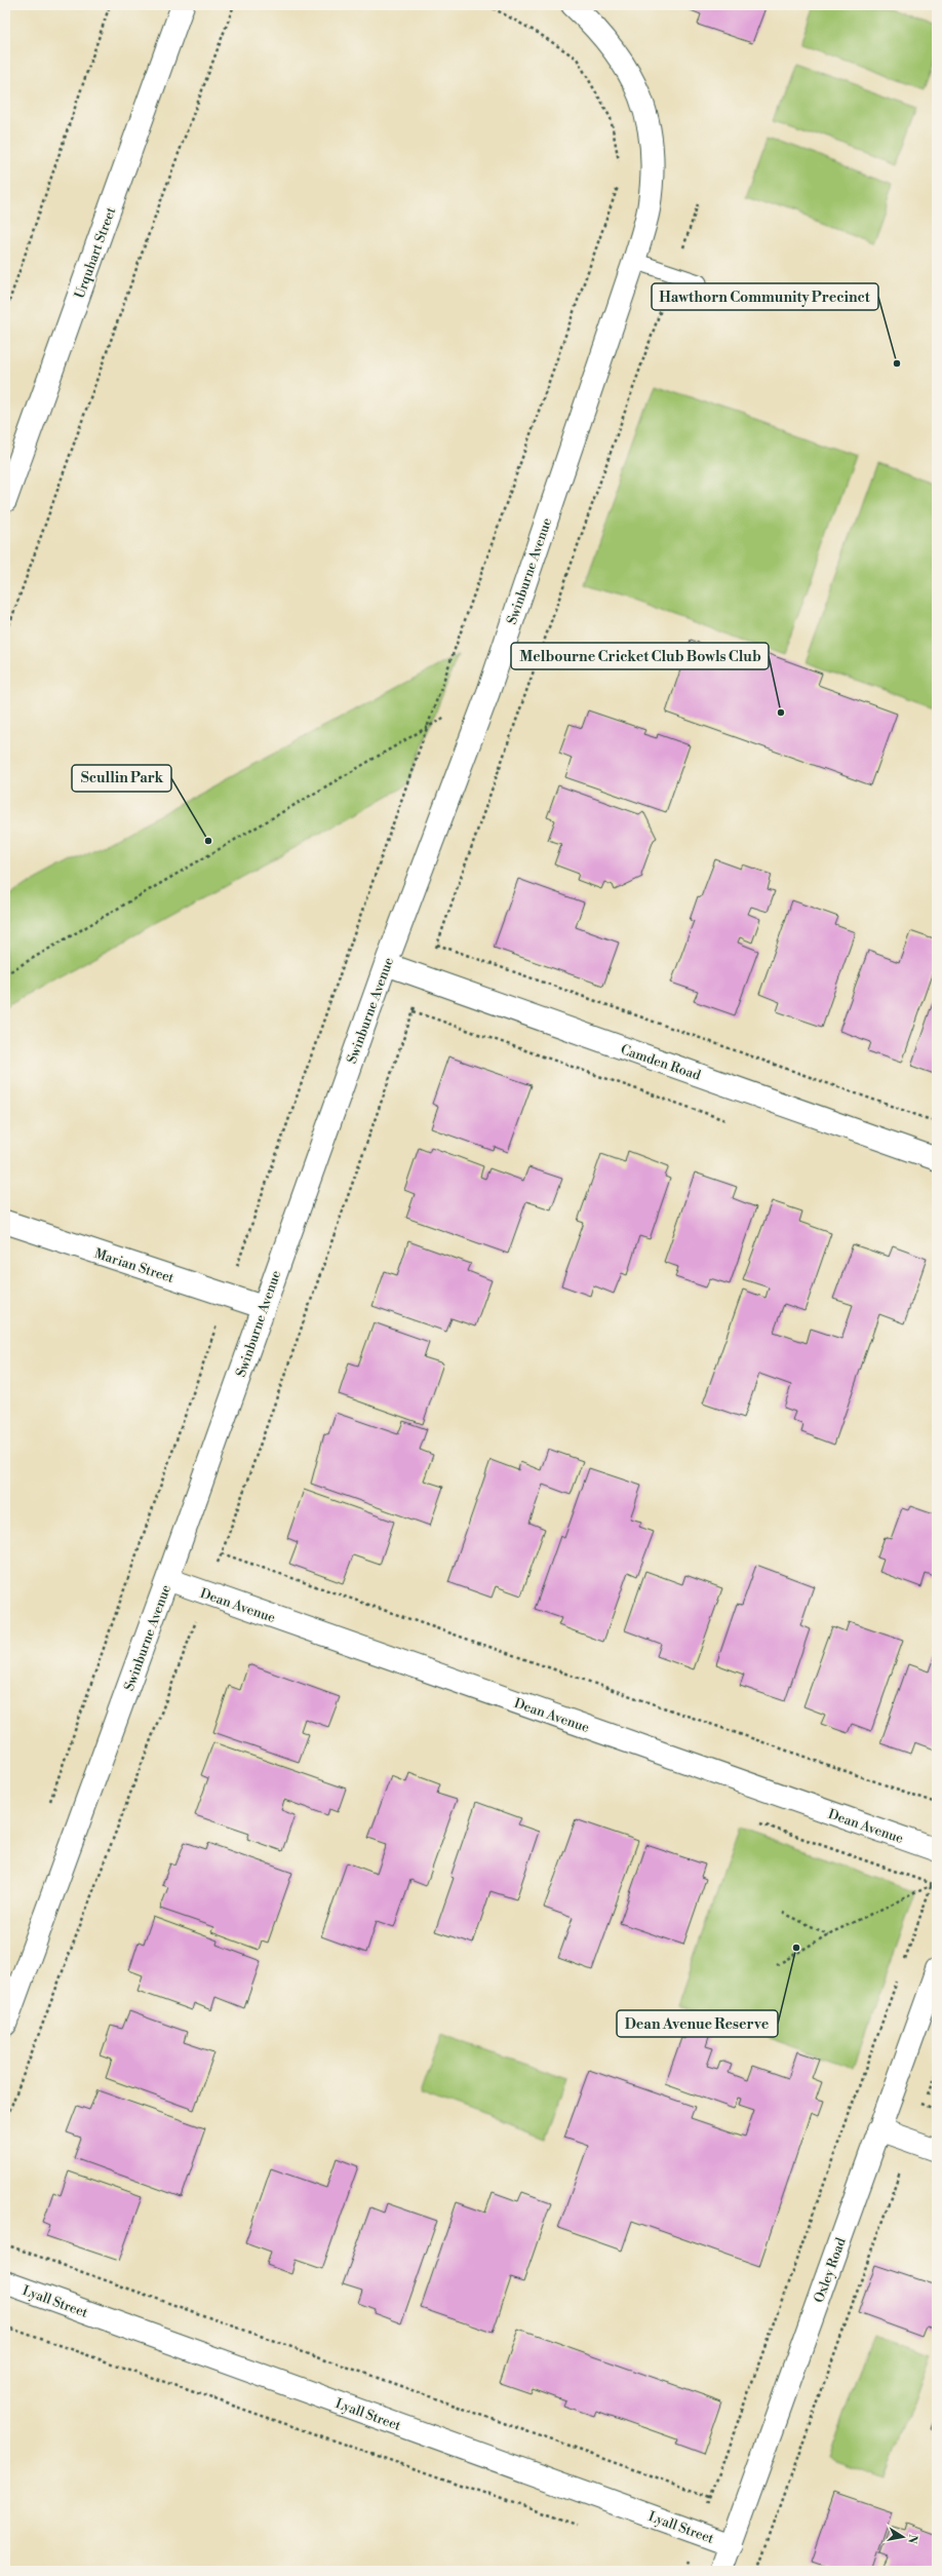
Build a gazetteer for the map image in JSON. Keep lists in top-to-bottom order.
{
  "streets": {
    "street": [
      "Urquhart Street",
      "Swinburne Avenue",
      "Camden Road",
      "Marian Street",
      "Dean Avenue",
      "Oxley Road",
      "Lyall Street"
    ]
  },
  "crossings": [
    ["Swinburne Avenue", "Camden Road"],
    ["Swinburne Avenue", "Marian Street"],
    ["Swinburne Avenue", "Dean Avenue"],
    ["Oxley Road", "Lyall Street"]
  ],
  "places": [
    "Hawthorn Community Precinct",
    "Melbourne Cricket Club Bowls Club",
    "Scullin Park",
    "Dean Avenue Reserve"
  ],
  "north": "right"
}
